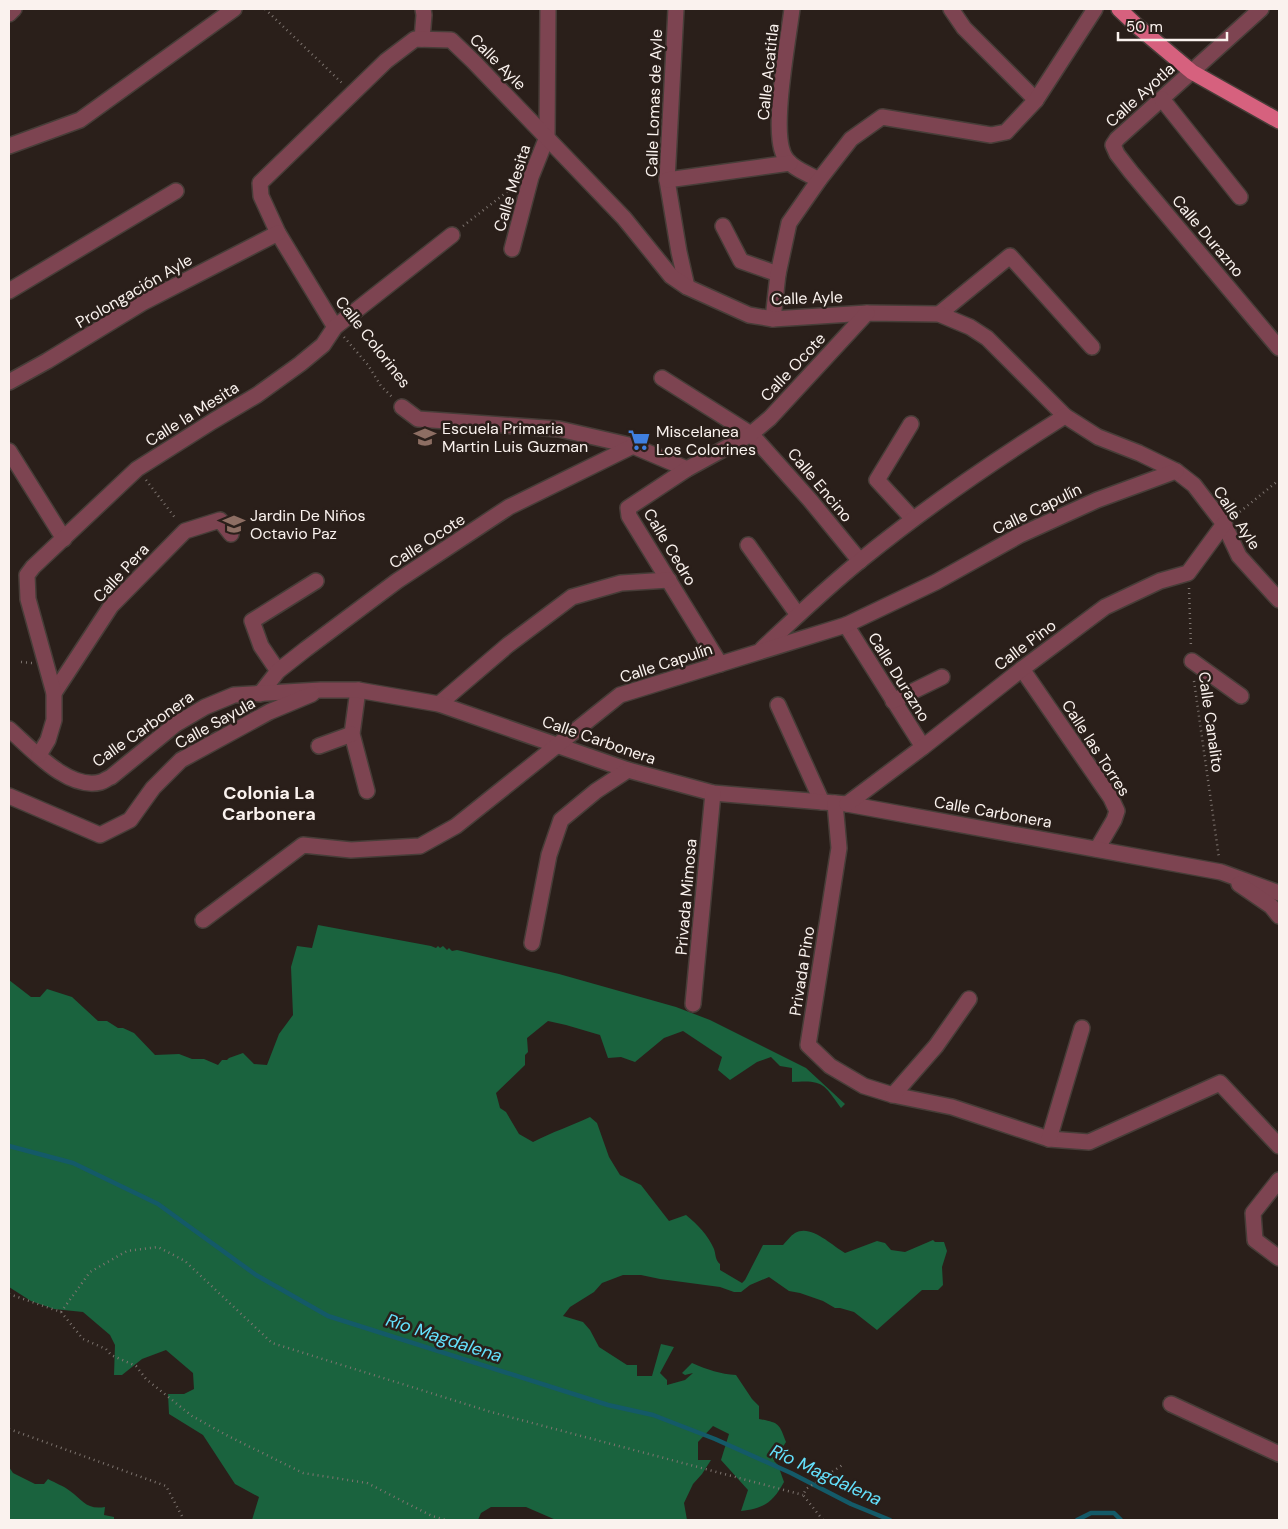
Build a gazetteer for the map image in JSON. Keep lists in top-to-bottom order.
{
  "streets": {
    "street": [
      "Calle Ayle",
      "Calle Acatitla",
      "Calle Ayotla",
      "Calle Lomas de Ayle",
      "Calle Mesita",
      "Calle Durazno",
      "Prolongación Ayle",
      "Calle Colorines",
      "Calle Ocote",
      "Calle la Mesita",
      "Calle Encino",
      "Calle Capulín",
      "Calle Cedro",
      "Calle Pera",
      "Calle Pino",
      "Calle Sayula",
      "Calle Carbonera",
      "Calle las Torres",
      "Privada Mimosa",
      "Privada Pino"
    ],
    "path": ["Calle Canalito"]
  },
  "crossings": [
    ["Calle Ayle", "Calle Lomas de Ayle"],
    ["Calle Ayle", "Calle Mesita"],
    ["Calle Ayle", "Calle Colorines"],
    ["Calle Ayle", "Calle Ocote"],
    ["Calle Ayle", "Calle Capulín"],
    ["Calle Ayotla", "Calle Durazno"],
    ["Calle Durazno", "Calle Capulín"],
    ["Calle Durazno", "Calle Pino"],
    ["Prolongación Ayle", "Calle Colorines"],
    ["Calle Colorines", "Calle Ocote"],
    ["Calle Colorines", "Calle la Mesita"],
    ["Calle Colorines", "Calle Cedro"],
    ["Calle Ocote", "Calle Encino"],
    ["Calle Ocote", "Calle Cedro"],
    ["Calle Ocote", "Calle Carbonera"],
    ["Calle la Mesita", "Calle Pera"],
    ["Calle la Mesita", "Calle Carbonera"],
    ["Calle Capulín", "Calle Cedro"],
    ["Calle Capulín", "Calle Carbonera"],
    ["Calle Pino", "Calle Canalito"],
    ["Calle Pino", "Calle Carbonera"],
    ["Calle Pino", "Calle las Torres"],
    ["Calle Pino", "Privada Pino"],
    ["Calle Canalito", "Calle Carbonera"],
    ["Calle Sayula", "Calle Carbonera"],
    ["Calle Carbonera", "Calle las Torres"],
    ["Calle Carbonera", "Privada Mimosa"],
    ["Calle Carbonera", "Privada Pino"]
  ],
  "districts": ["Colonia La Carbonera"],
  "water": ["Río Magdalena"],
  "places": {
    "school or university": ["Escuela Primaria Martin Luis Guzman", "Jardin De Niños Octavio Paz"],
    "supermarket": ["Miscelanea Los Colorines"]
  },
  "scale_bar": "50 m"
}
